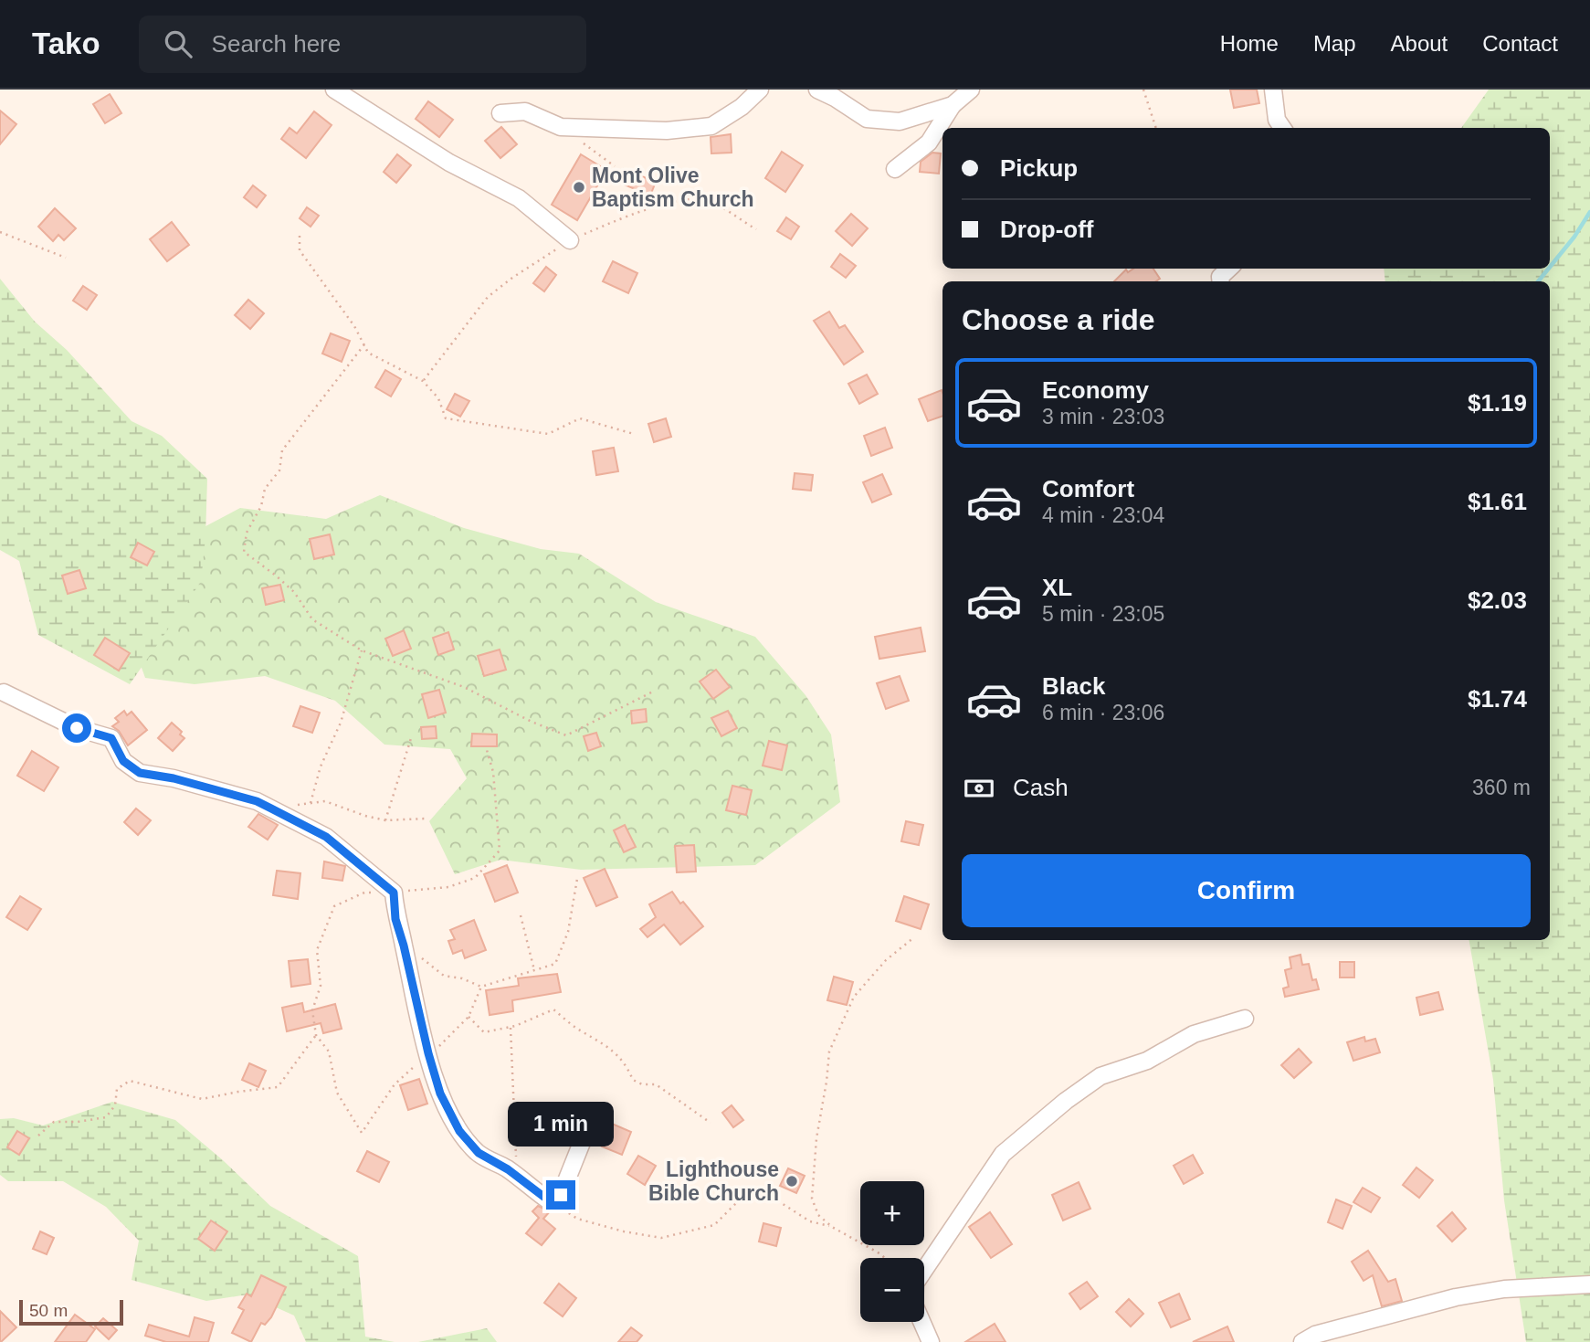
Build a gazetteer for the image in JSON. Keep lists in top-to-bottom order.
{
  "places": ["Mont Olive Baptism Church", "Lighthouse Bible Church"],
  "scale_bar": "50 m",
  "page": {
    "header": "Tako",
    "search": "Search here",
    "nav": [
      "Home",
      "Map",
      "About",
      "Contact"
    ],
    "banner": ["Pickup", "Drop-off"],
    "heading": "Choose a ride",
    "list": [
      {
        "name": "Economy",
        "note": "3 min · 23:03",
        "value": "$1.19"
      },
      {
        "name": "Comfort",
        "note": "4 min · 23:04",
        "value": "$1.61"
      },
      {
        "name": "XL",
        "note": "5 min · 23:05",
        "value": "$2.03"
      },
      {
        "name": "Black",
        "note": "6 min · 23:06",
        "value": "$1.74"
      }
    ],
    "pay": ["Cash", "360 m"],
    "buttons": "Confirm",
    "bubble": "1 min",
    "map_buttons": ["+", "−"],
    "scale": "50 m"
  }
}
